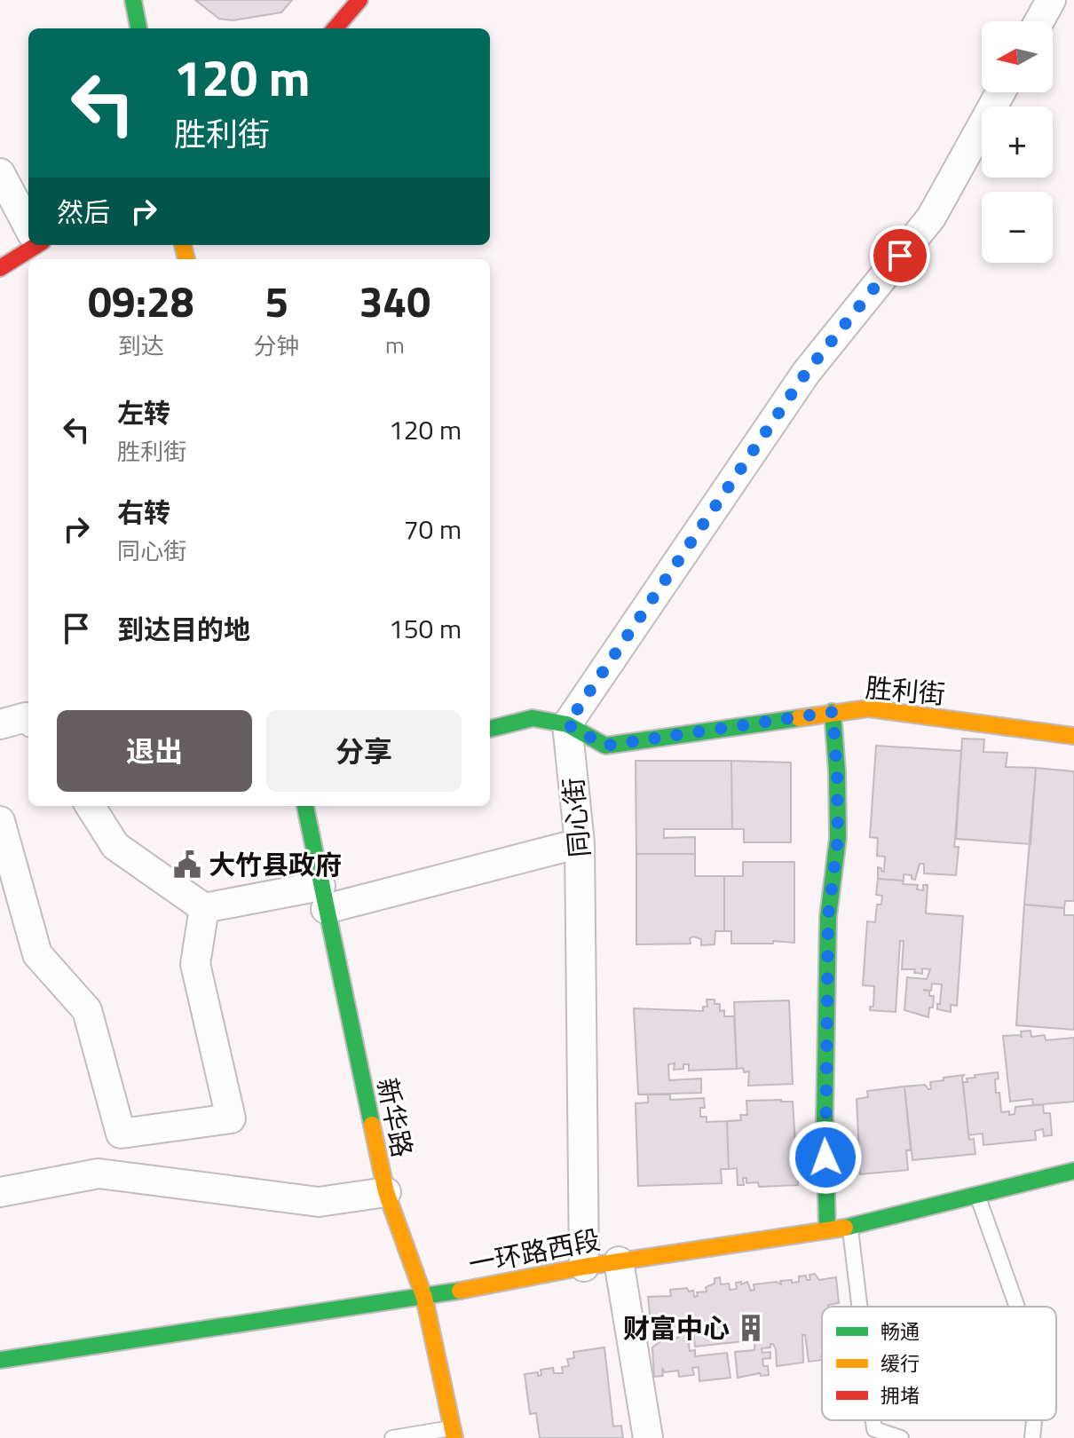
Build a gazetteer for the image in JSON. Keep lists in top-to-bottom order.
{
  "streets": {
    "street": [
      "胜利街",
      "同心街",
      "新华路",
      "一环路西段"
    ]
  },
  "crossings": [
    ["胜利街", "同心街"],
    ["同心街", "一环路西段"],
    ["新华路", "一环路西段"]
  ],
  "places": {
    "public building": ["大竹县政府"],
    "building": ["财富中心"]
  },
  "legend": ["畅通", "缓行", "拥堵"],
  "north": "left",
  "page": {
    "map_buttons": ["+", "−"],
    "turn": ["120 m", "胜利街"],
    "then": "然后",
    "eta": [
      "09:28",
      "到达",
      "5",
      "分钟",
      "340",
      "m"
    ],
    "list": [
      {
        "name": "左转",
        "note": "胜利街",
        "value": "120 m"
      },
      {
        "name": "右转",
        "note": "同心街",
        "value": "70 m"
      },
      {
        "name": "到达目的地",
        "value": "150 m"
      }
    ],
    "buttons": ["退出", "分享"]
  }
}
